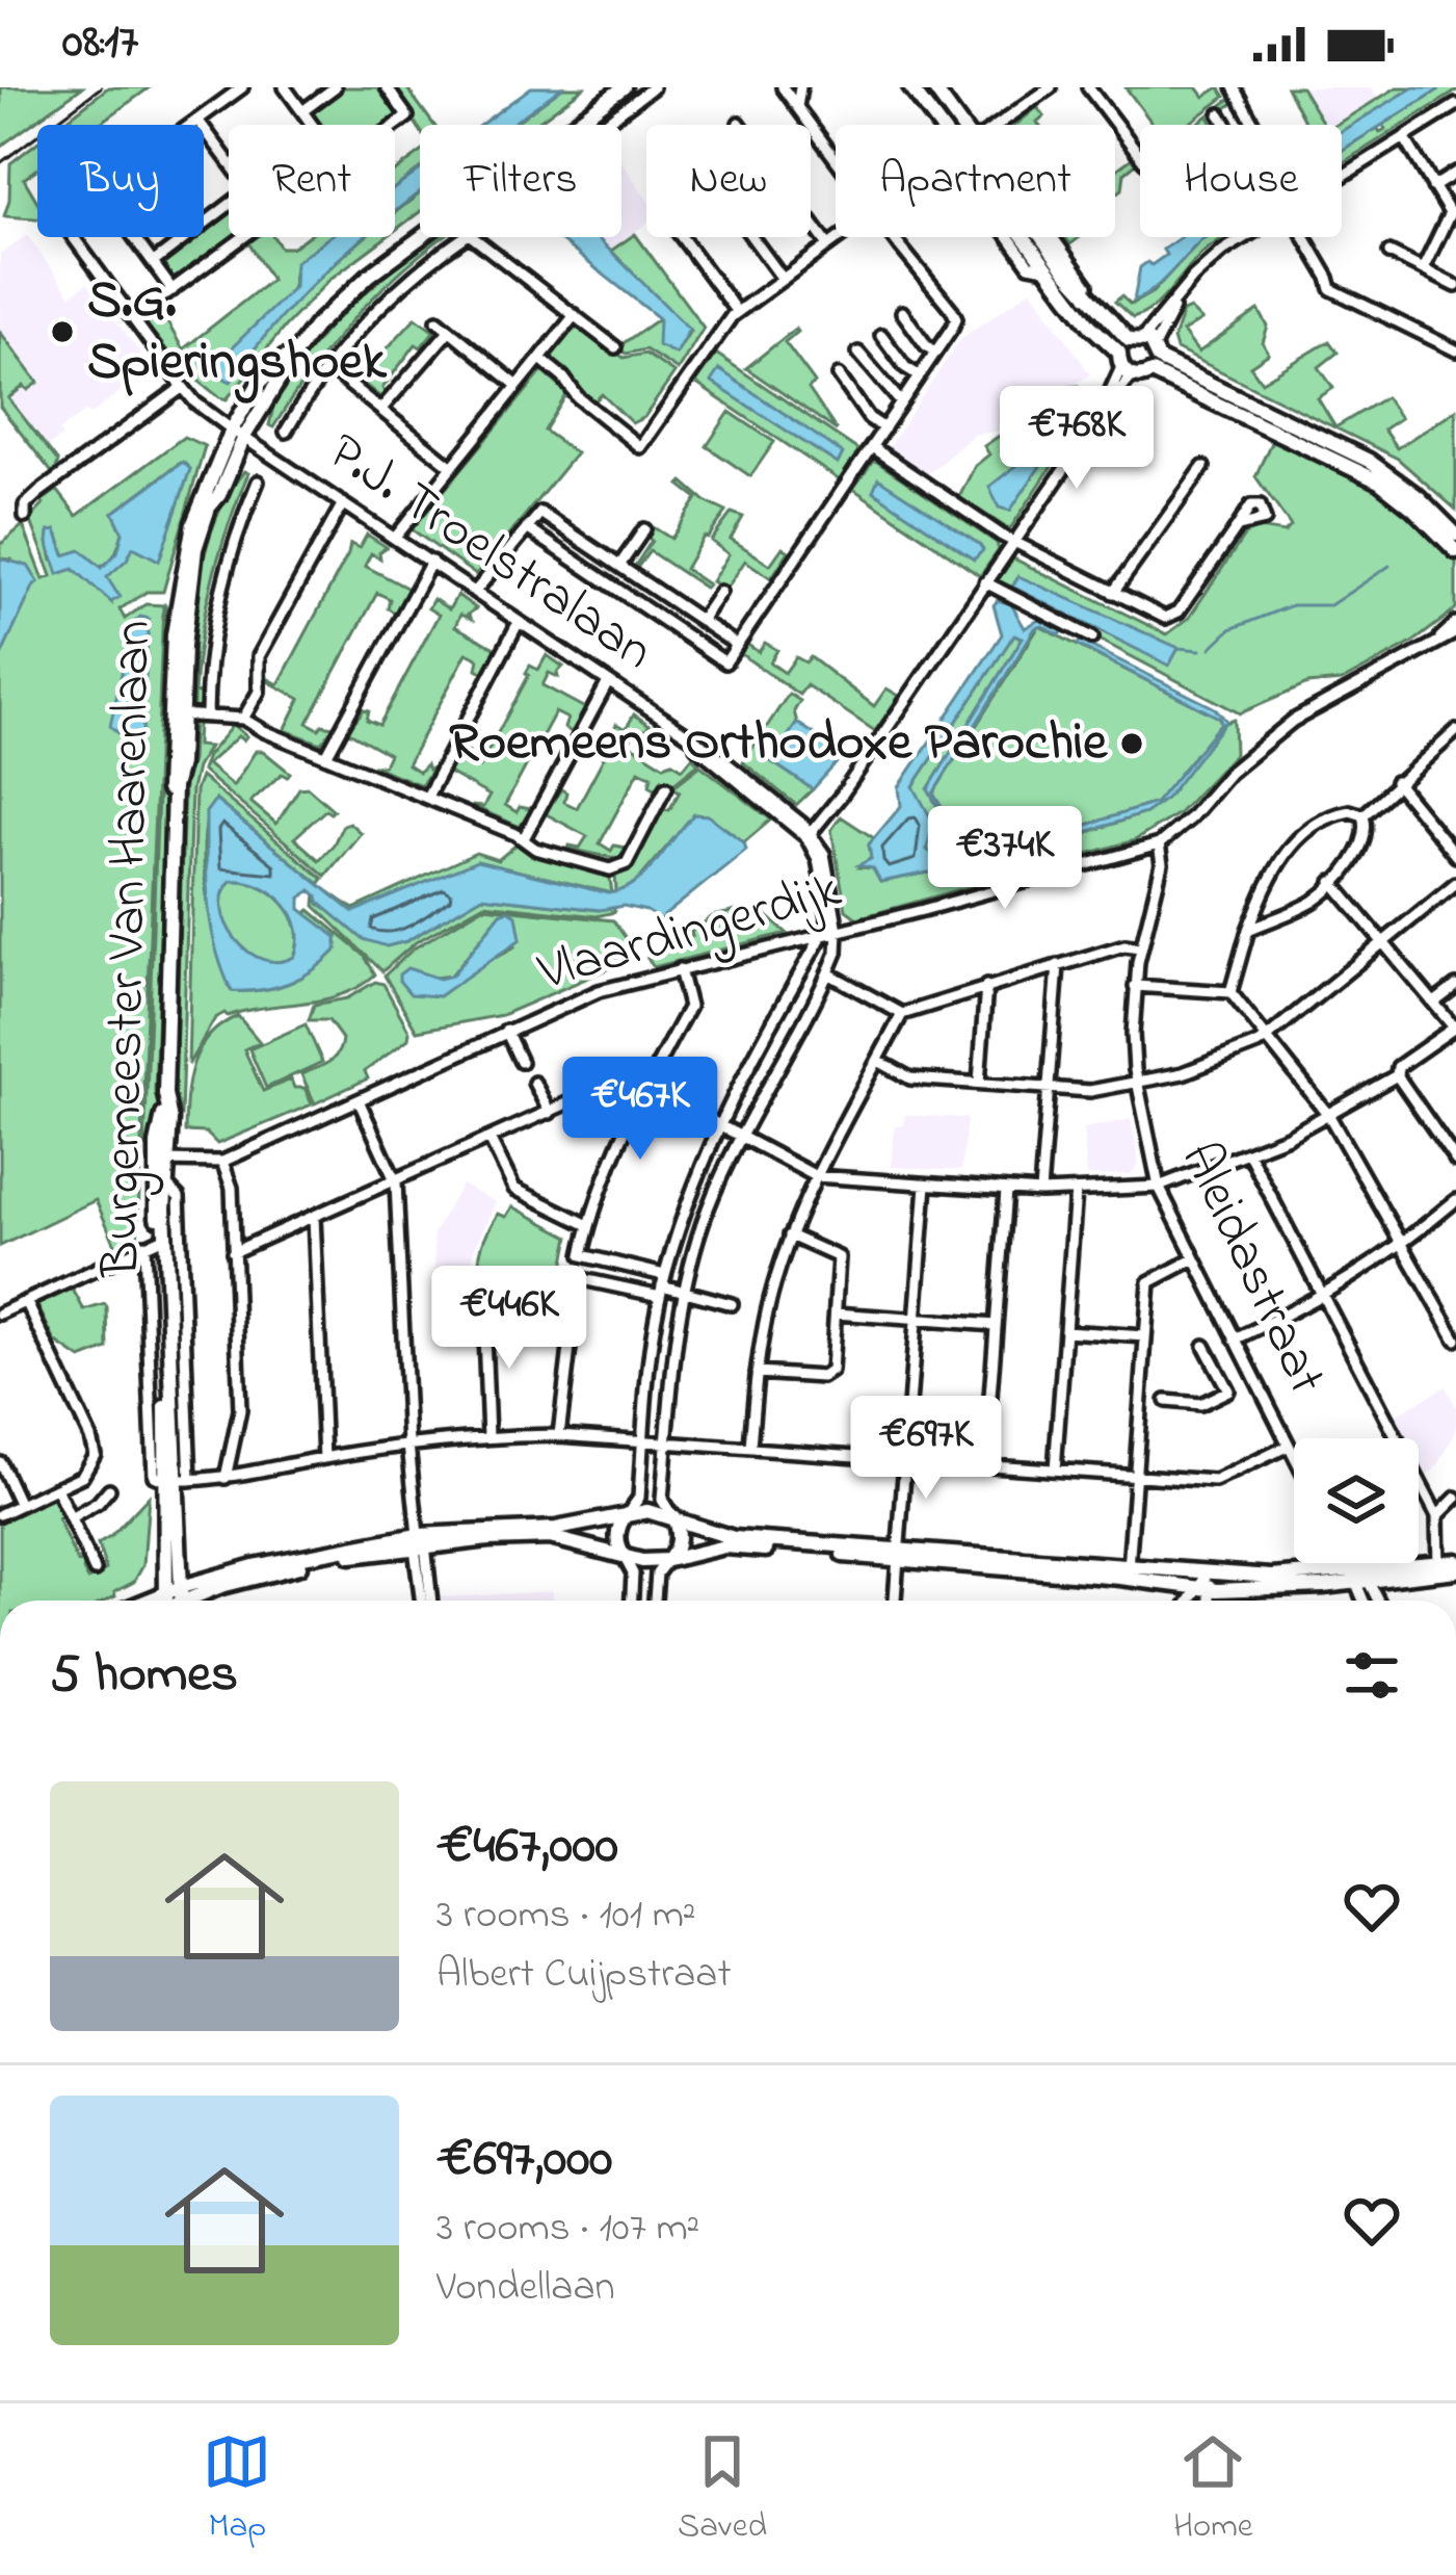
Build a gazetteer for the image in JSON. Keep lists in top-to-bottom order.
{
  "streets": {
    "main road": ["Burgemeester Van Haarenlaan"],
    "street": ["P.J. Troelstralaan", "Vlaardingerdijk", "Aleidastraat"]
  },
  "crossings": [
    ["P.J. Troelstralaan", "Burgemeester Van Haarenlaan"],
    ["Vlaardingerdijk", "Burgemeester Van Haarenlaan"],
    ["Vlaardingerdijk", "Aleidastraat"]
  ],
  "places": ["S.G. Spieringshoek", "Roemeens Orthodoxe Parochie"],
  "page": {
    "status": "08:17",
    "chip": [
      "Buy",
      "Rent",
      "Filters",
      "New",
      "Apartment",
      "House"
    ],
    "price": [
      "€768K",
      "€374K",
      "€467K",
      "€446K",
      "€697K"
    ],
    "heading": "5 homes",
    "list": [
      {
        "name": "€467,000",
        "note": "3 rooms · 101 m² · Albert Cuijpstraat"
      },
      {
        "name": "€697,000",
        "note": "3 rooms · 107 m² · Vondellaan"
      }
    ],
    "tabs": ["Map", "Saved", "Home"]
  }
}
